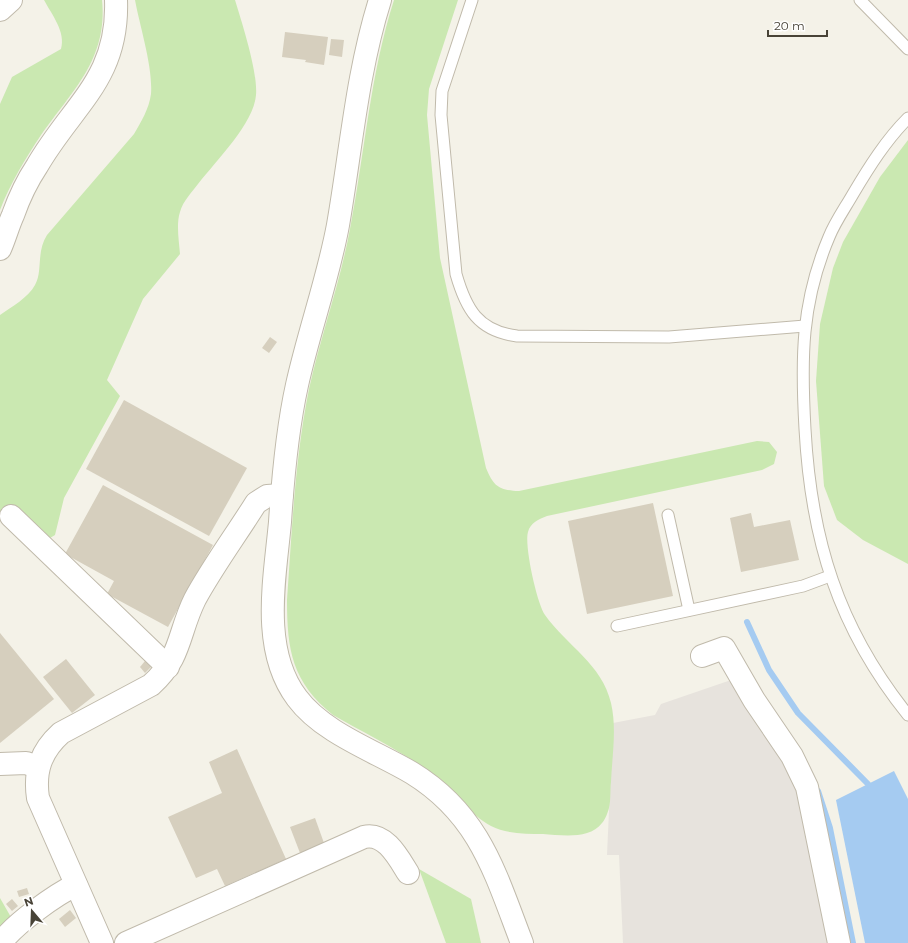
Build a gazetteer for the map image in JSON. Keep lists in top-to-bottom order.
{
  "scale_bar": "20 m",
  "north": "top"
}
